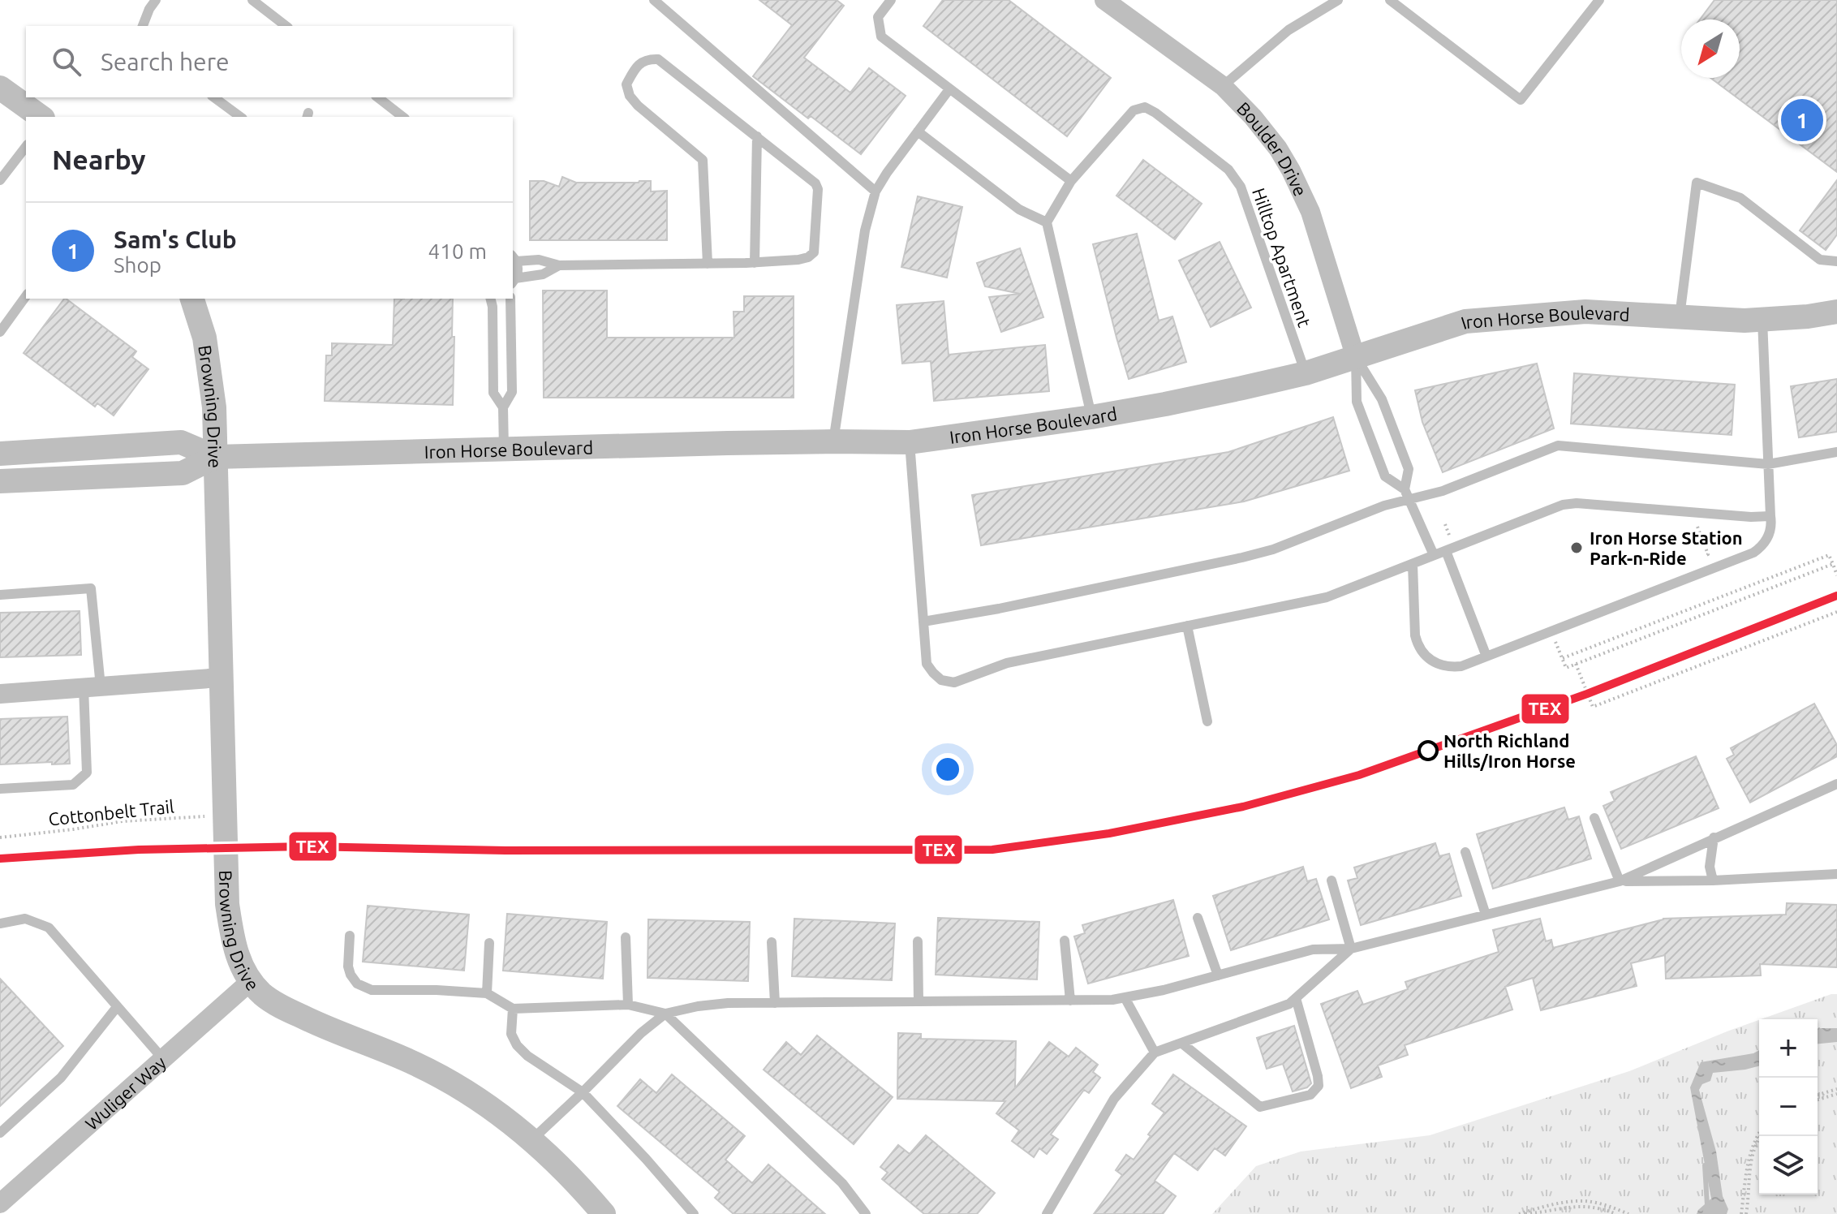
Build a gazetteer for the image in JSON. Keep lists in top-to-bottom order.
{
  "streets": {
    "street": [
      "Boulder Drive",
      "Iron Horse Boulevard",
      "Browning Drive",
      "Wuliger Way"
    ],
    "lane": ["Hilltop Apartment"],
    "path": ["Cottonbelt Trail"]
  },
  "crossings": [
    ["Boulder Drive", "Iron Horse Boulevard"],
    ["Hilltop Apartment", "Iron Horse Boulevard"],
    ["Iron Horse Boulevard", "Browning Drive"],
    ["Browning Drive", "Cottonbelt Trail"],
    ["Browning Drive", "Wuliger Way"]
  ],
  "places": ["Iron Horse Station Park-n-Ride", "North Richland Hills/Iron Horse"],
  "lines": ["transit line TEX"],
  "north": "bottom left",
  "page": {
    "search": "Search here",
    "pins": "1",
    "heading": "Nearby",
    "list": [
      {
        "mark": "1",
        "name": "Sam's Club",
        "note": "Shop",
        "value": "410 m"
      }
    ],
    "map_buttons": ["+", "−"]
  }
}
